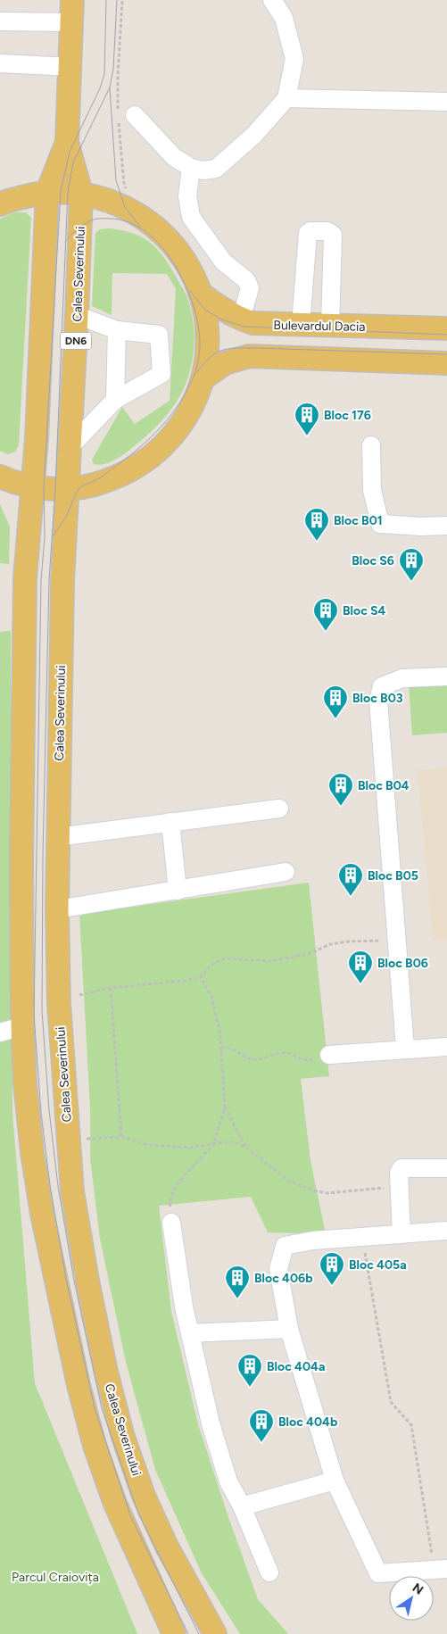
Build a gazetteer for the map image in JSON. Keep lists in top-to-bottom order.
{
  "streets": {
    "main road": ["Calea Severinului", "Bulevardul Dacia", "DN6"]
  },
  "parks": ["Parcul Craiovița"],
  "places": {
    "building": [
      "Bloc 176",
      "Bloc B01",
      "Bloc S6",
      "Bloc S4",
      "Bloc B03",
      "Bloc B04",
      "Bloc B05",
      "Bloc B06",
      "Bloc 405a",
      "Bloc 406b",
      "Bloc 404a",
      "Bloc 404b"
    ]
  },
  "north": "top right"
}
